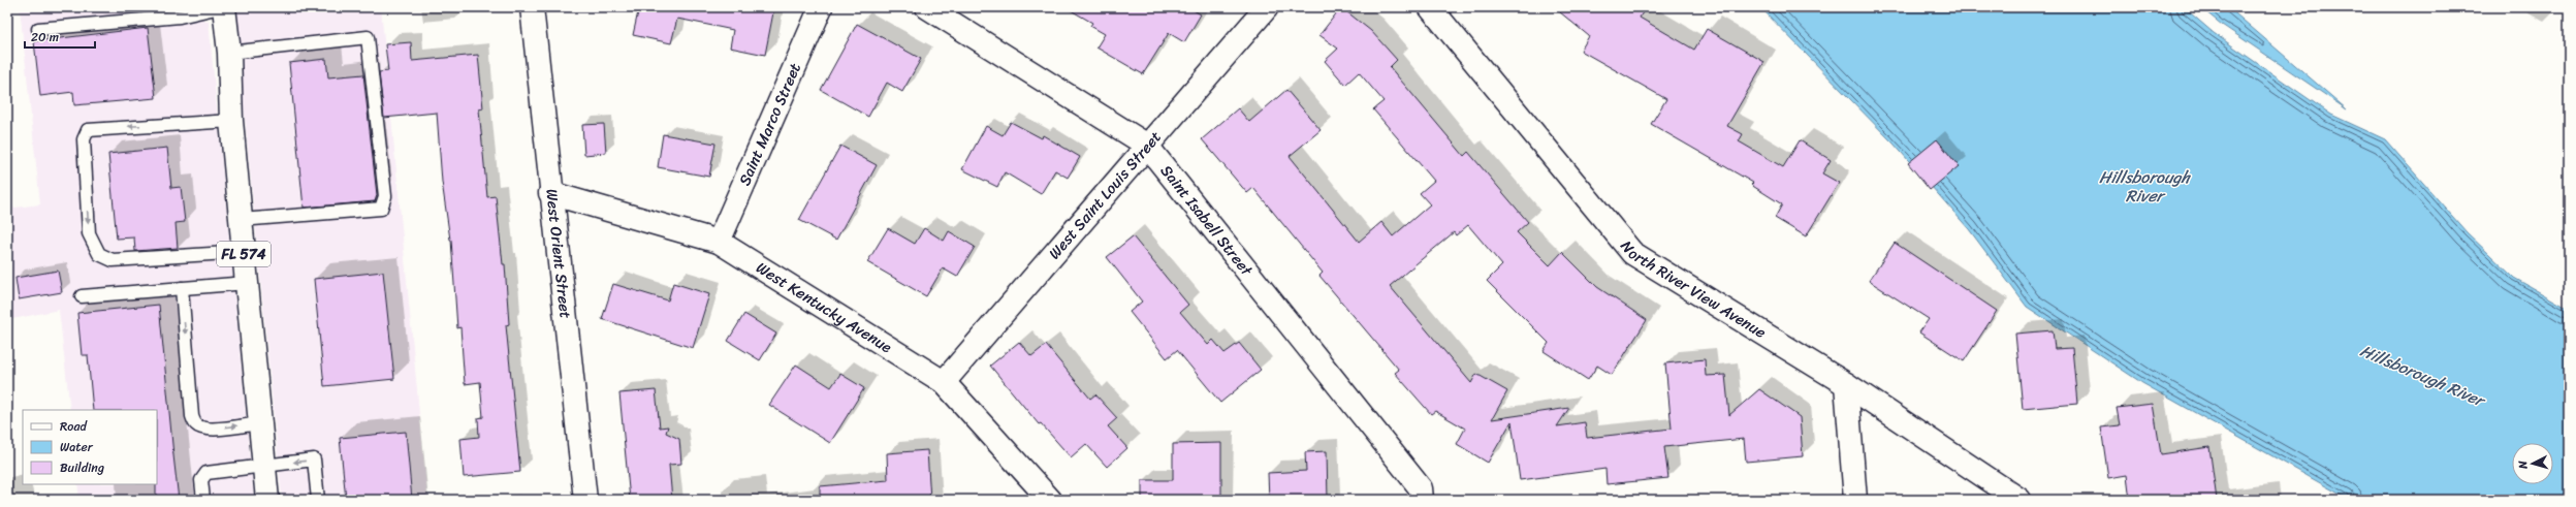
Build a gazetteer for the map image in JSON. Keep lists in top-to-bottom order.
{
  "streets": {
    "street": [
      "Saint Marco Street",
      "West Saint Louis Street",
      "Saint Isabell Street",
      "FL 574",
      "West Orient Street",
      "North River View Avenue",
      "West Kentucky Avenue"
    ]
  },
  "crossings": [
    ["Saint Marco Street", "West Kentucky Avenue"],
    ["West Saint Louis Street", "Saint Isabell Street"],
    ["West Saint Louis Street", "West Kentucky Avenue"],
    ["West Orient Street", "West Kentucky Avenue"]
  ],
  "water": ["Hillsborough River"],
  "legend": ["Road", "Water", "Building"],
  "scale_bar": "20 m",
  "north": "left"
}
